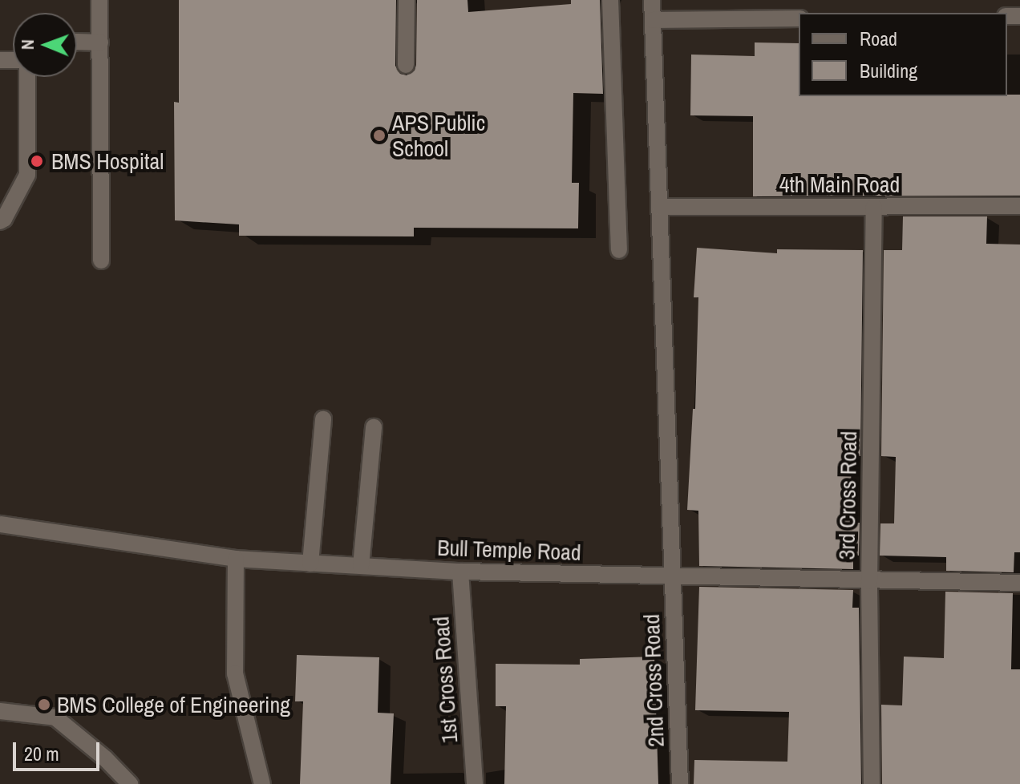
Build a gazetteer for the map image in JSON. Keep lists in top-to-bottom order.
{
  "streets": {
    "street": [
      "4th Main Road",
      "3rd Cross Road",
      "Bull Temple Road",
      "1st Cross Road",
      "2nd Cross Road"
    ]
  },
  "crossings": [
    ["4th Main Road", "3rd Cross Road"],
    ["4th Main Road", "2nd Cross Road"],
    ["3rd Cross Road", "Bull Temple Road"],
    ["Bull Temple Road", "1st Cross Road"],
    ["Bull Temple Road", "2nd Cross Road"]
  ],
  "places": ["APS Public School", "BMS Hospital", "BMS College of Engineering"],
  "legend": ["Road", "Building"],
  "scale_bar": "20 m",
  "north": "left"
}
